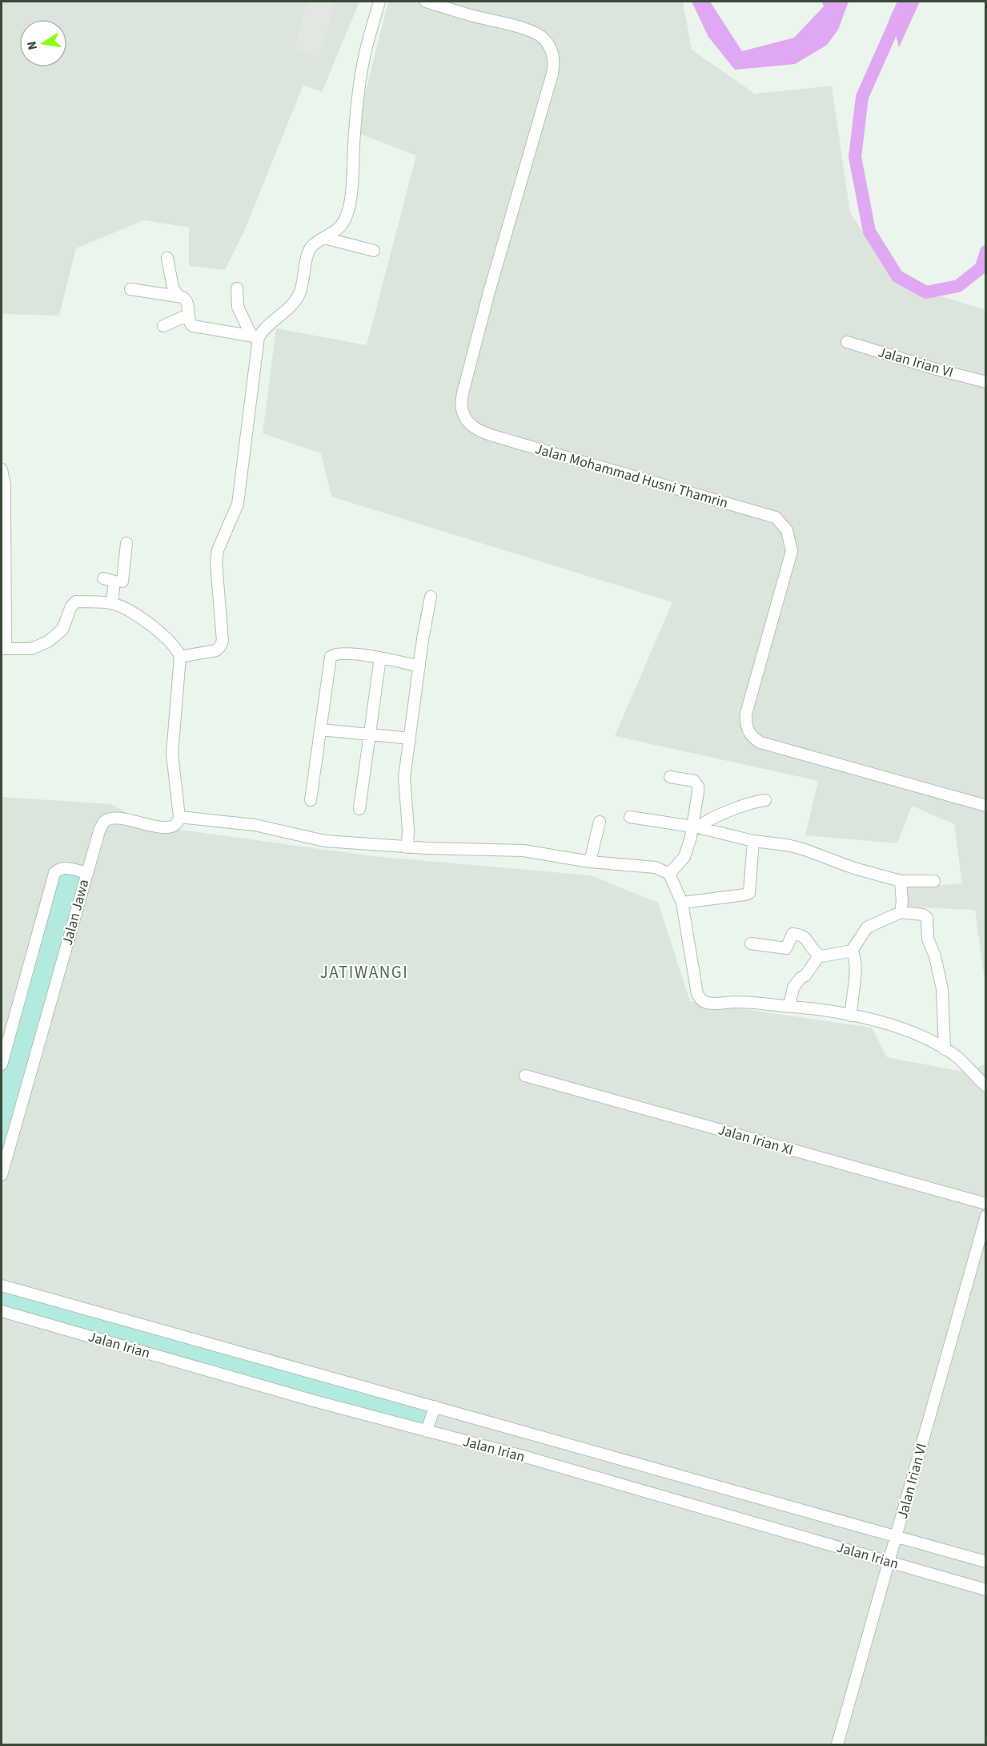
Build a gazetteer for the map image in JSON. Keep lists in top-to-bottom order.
{
  "streets": {
    "street": [
      "Jalan Irian VI",
      "Jalan Mohammad Husni Thamrin",
      "Jalan Jawa",
      "Jalan Irian XI",
      "Jalan Irian"
    ]
  },
  "crossings": [
    ["Jalan Irian VI", "Jalan Irian"]
  ],
  "districts": ["JATIWANGI"],
  "north": "left"
}
